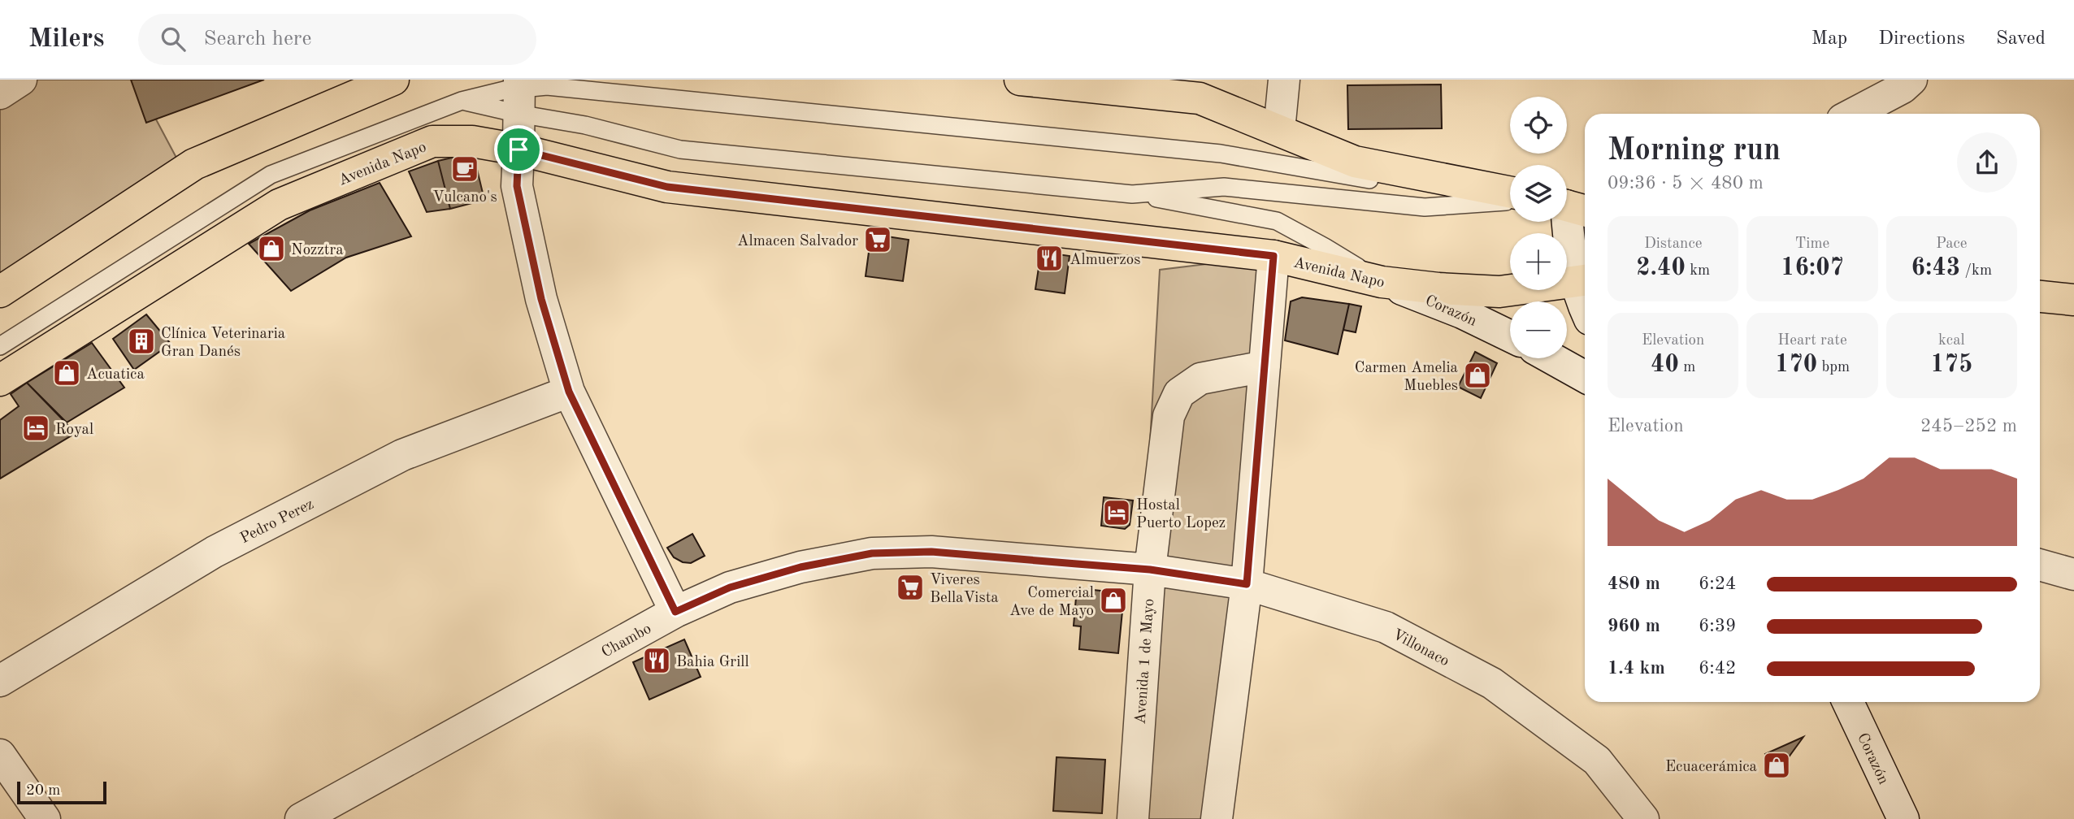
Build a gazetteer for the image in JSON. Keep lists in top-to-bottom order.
{
  "streets": {
    "main road": ["Avenida Napo"],
    "street": [
      "Corazón",
      "Pedro Perez",
      "Chambo",
      "Villonaco",
      "Avenida 1 de Mayo"
    ]
  },
  "crossings": [
    ["Avenida Napo", "Corazón"],
    ["Chambo", "Villonaco"],
    ["Chambo", "Avenida 1 de Mayo"],
    ["Villonaco", "Avenida 1 de Mayo"]
  ],
  "places": {
    "cafe": ["Vulcano's"],
    "supermarket": ["Almacen Salvador", "Viveres BellaVista"],
    "shop": [
      "Nozztra",
      "Acuatica",
      "Carmen Amelia Muebles",
      "Comercial Ave de Mayo",
      "Ecuacerámica"
    ],
    "restaurant": ["Almuerzos", "Bahia Grill"],
    "building": ["Clínica Veterinaria Gran Danés"],
    "hotel": ["Royal", "Hostal Puerto Lopez"]
  },
  "scale_bar": "20 m",
  "page": {
    "header": "Milers",
    "search": "Search here",
    "nav": ["Map", "Directions", "Saved"],
    "map_buttons": ["+", "−"],
    "heading": ["Morning run", "09:36 · 5 × 480 m"],
    "stats": [
      ["Distance", "2.40 km"],
      ["Time", "16:07"],
      ["Pace", "6:43 /km"],
      ["Elevation", "40 m"],
      ["Heart rate", "170 bpm"],
      ["kcal", "175"]
    ],
    "chart": ["Elevation", "245–252 m"],
    "list": [
      {
        "name": "480 m",
        "note": "6:24"
      },
      {
        "name": "960 m",
        "note": "6:39"
      },
      {
        "name": "1.4 km",
        "note": "6:42"
      }
    ],
    "scale": "20 m"
  }
}
